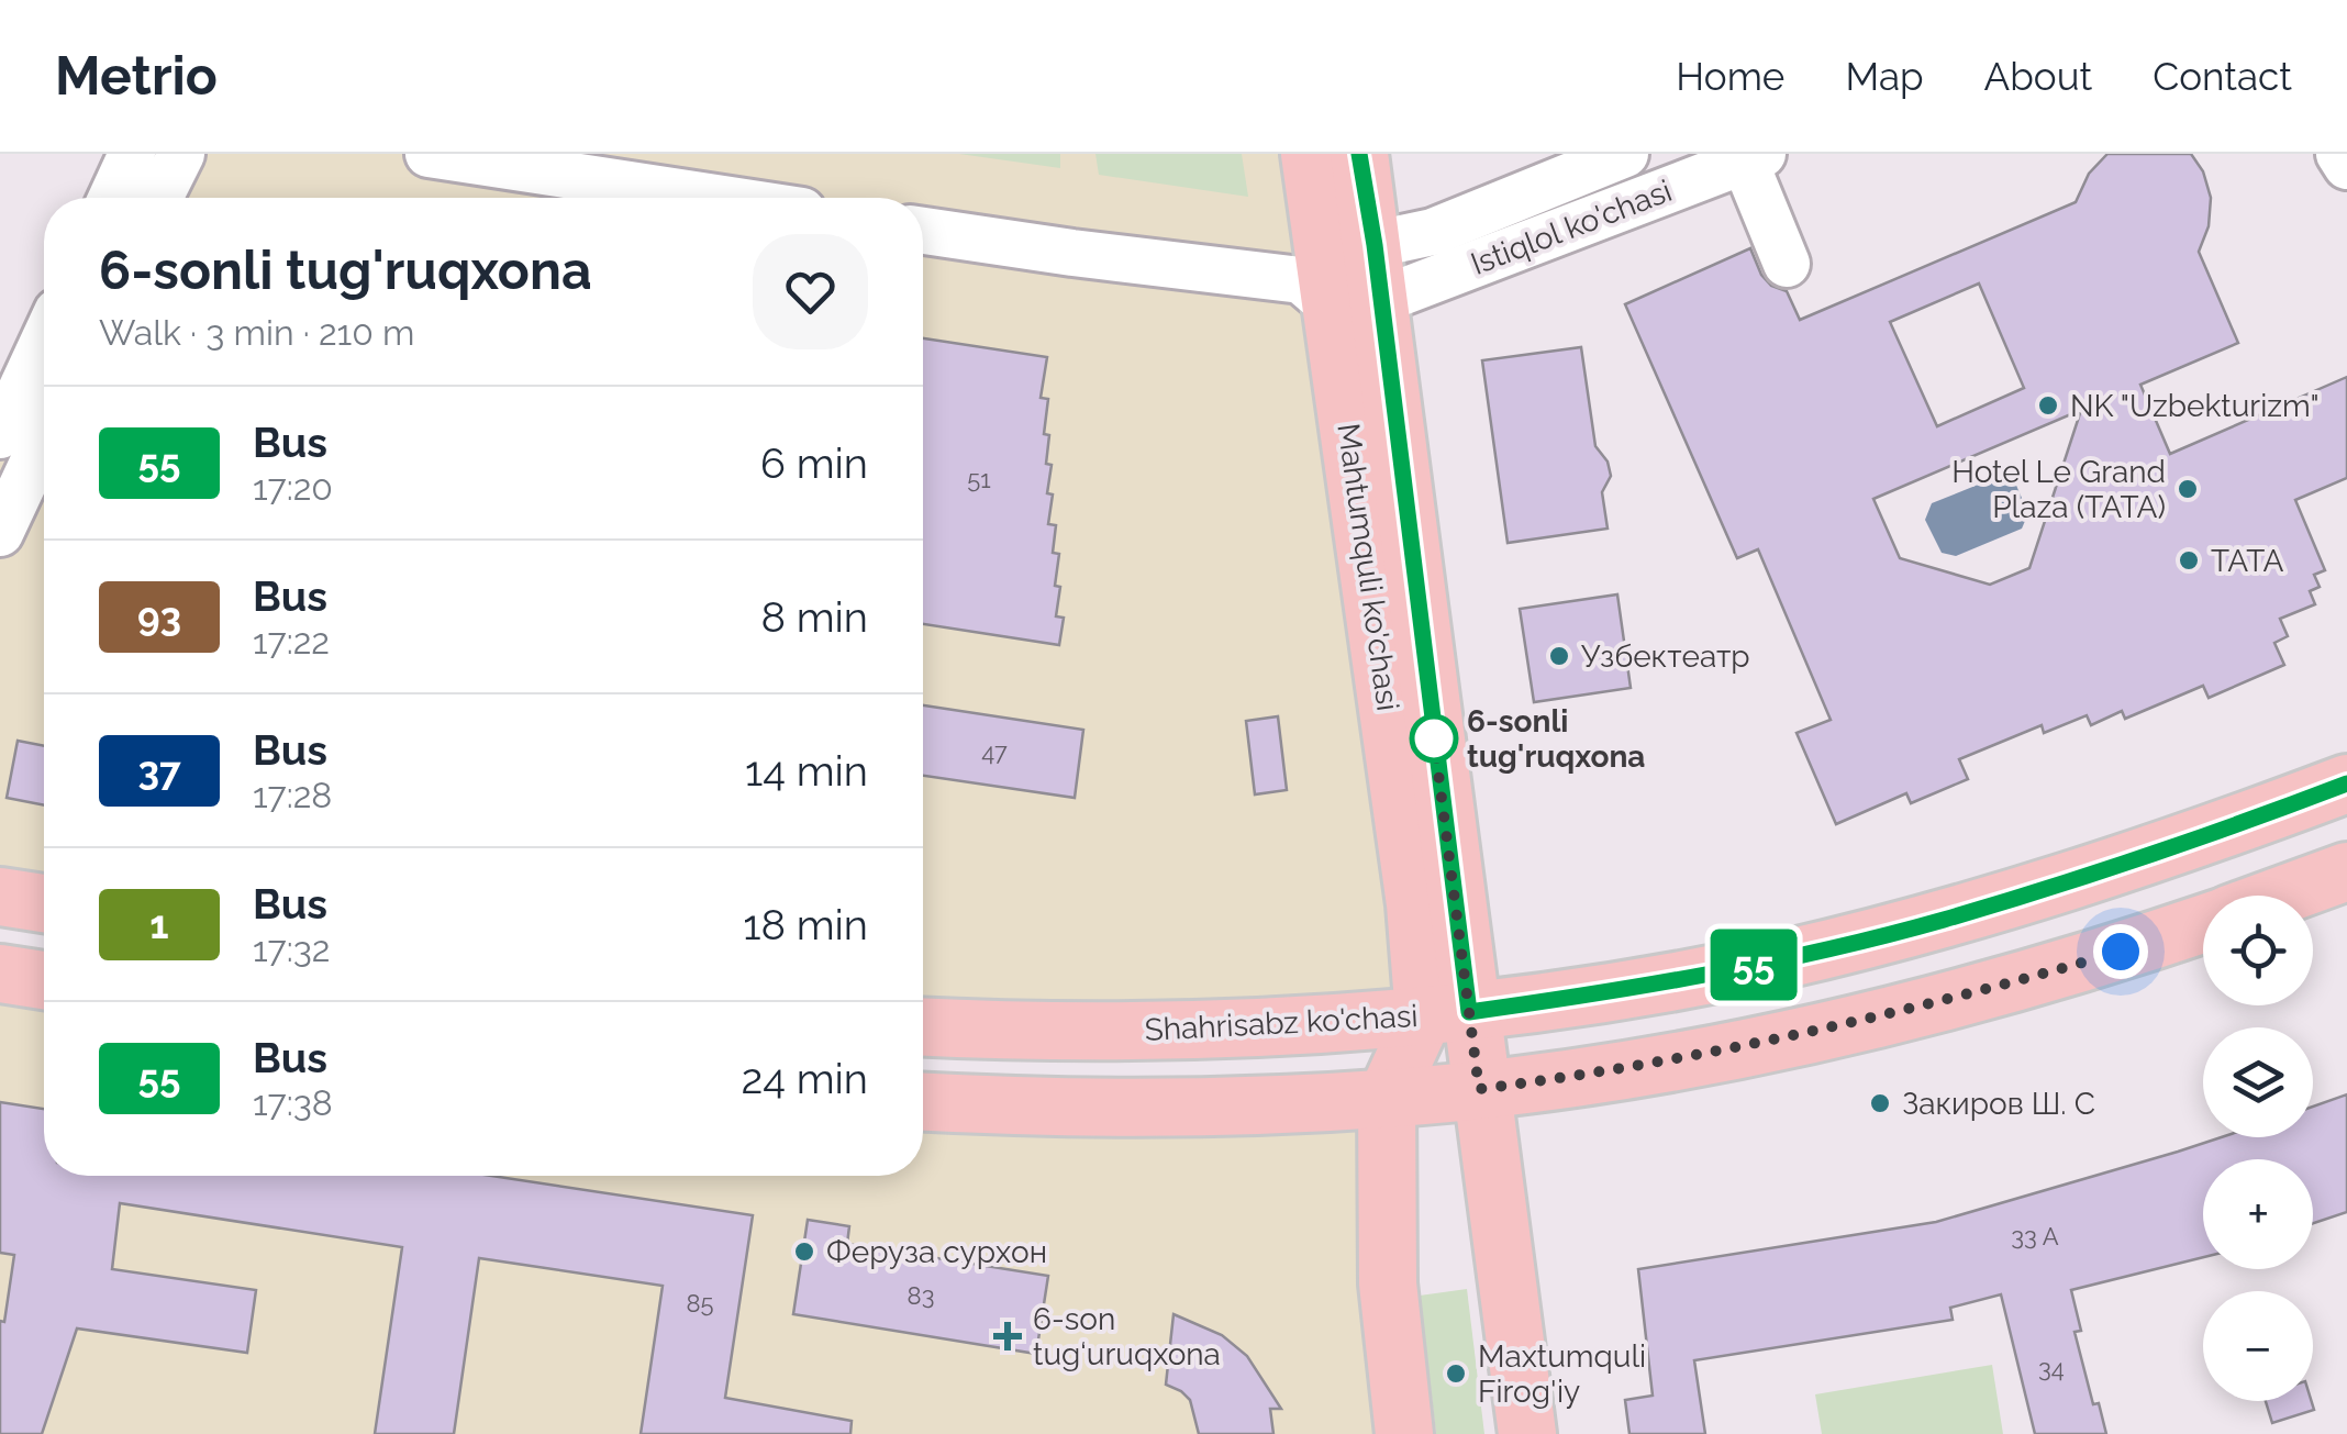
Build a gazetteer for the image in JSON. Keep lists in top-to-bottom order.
{
  "streets": {
    "main road": ["Mahtumquli ko'chasi", "Shahrisabz ko'chasi"],
    "street": ["Istiqlol ko'chasi"]
  },
  "crossings": [
    ["Istiqlol ko'chasi", "Mahtumquli ko'chasi"],
    ["Mahtumquli ko'chasi", "Shahrisabz ko'chasi"]
  ],
  "places": {
    "other": [
      "NK \"Uzbekturizm\"",
      "Hotel Le Grand Plaza (TATA)",
      "ТАТА",
      "Узбектеатр",
      "6-sonli tug'ruqxona",
      "Закиров Ш. С",
      "Феруза сурхон",
      "Maxtumquli Firog'iy"
    ],
    "health": ["6-son tug‘uruqxona"]
  },
  "lines": ["bus line 55"],
  "house_numbers": [
    "51",
    "47",
    "33 А",
    "83",
    "85",
    "34"
  ],
  "page": {
    "header": "Metrio",
    "nav": [
      "Home",
      "Map",
      "About",
      "Contact"
    ],
    "on_map": "55",
    "heading": ["6-sonli tug'ruqxona", "Walk · 3 min · 210 m"],
    "list": [
      {
        "mark": "55",
        "name": "Bus",
        "note": "17:20",
        "value": "6 min"
      },
      {
        "mark": "93",
        "name": "Bus",
        "note": "17:22",
        "value": "8 min"
      },
      {
        "mark": "37",
        "name": "Bus",
        "note": "17:28",
        "value": "14 min"
      },
      {
        "mark": "1",
        "name": "Bus",
        "note": "17:32",
        "value": "18 min"
      },
      {
        "mark": "55",
        "name": "Bus",
        "note": "17:38",
        "value": "24 min"
      }
    ],
    "map_buttons": ["+", "−"]
  }
}
